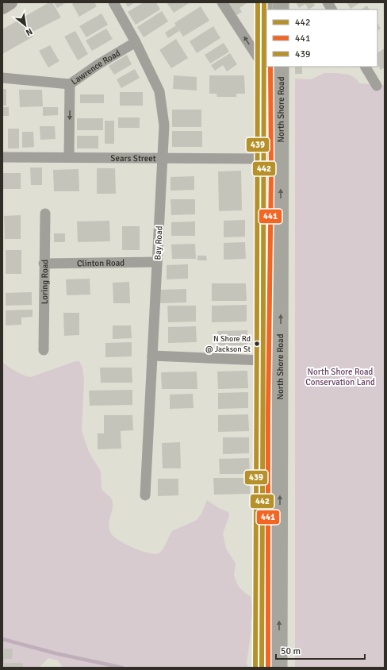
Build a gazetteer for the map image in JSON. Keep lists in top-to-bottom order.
{
  "streets": {
    "highway": ["North Shore Road"],
    "street": [
      "Lawrence Road",
      "Sears Street",
      "Bay Road",
      "Clinton Road",
      "Loring Road"
    ]
  },
  "crossings": [
    ["Lawrence Road", "Sears Street"],
    ["Lawrence Road", "Bay Road"],
    ["North Shore Road", "Sears Street"],
    ["Sears Street", "Bay Road"],
    ["Bay Road", "Clinton Road"],
    ["Clinton Road", "Loring Road"]
  ],
  "one_way": ["Lawrence Road"],
  "parks": ["North Shore Road Conservation Land"],
  "places": ["N Shore Rd @ Jackson St"],
  "lines": ["transit line 442", "transit line 439", "transit line 441"],
  "legend": ["442", "441", "439"],
  "scale_bar": "50 m",
  "north": "bottom right"
}
